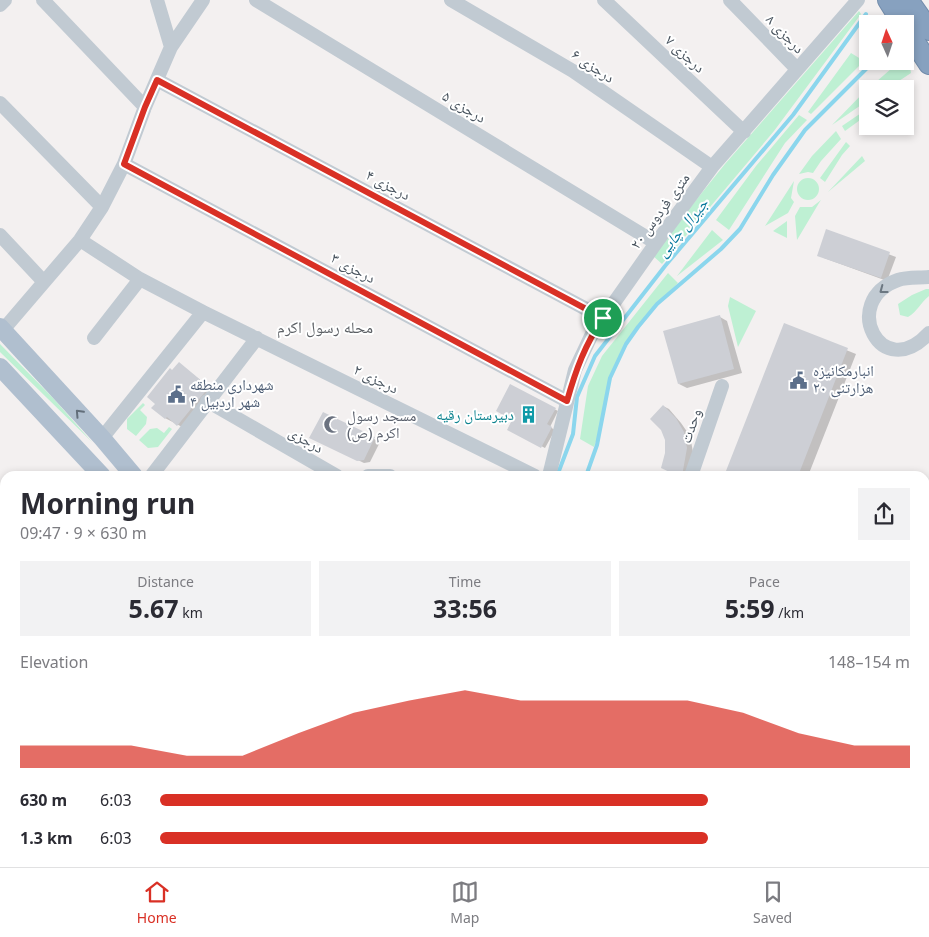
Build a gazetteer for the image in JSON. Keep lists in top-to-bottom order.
{
  "streets": {
    "street": [
      "درجزی ۸",
      "درجزی ۷",
      "درجزی ۶",
      "درجزی ۵",
      "درجزی ۴",
      "۲۰ متری فردوس",
      "درجزی ۳",
      "درجزی ۲",
      "وحدت",
      "درجزی"
    ]
  },
  "crossings": [
    ["درجزی ۸", "۲۰ متری فردوس"],
    ["درجزی ۷", "۲۰ متری فردوس"],
    ["درجزی ۶", "۲۰ متری فردوس"],
    ["درجزی ۵", "۲۰ متری فردوس"],
    ["درجزی ۴", "۲۰ متری فردوس"],
    ["۲۰ متری فردوس", "درجزی ۳"]
  ],
  "districts": ["محله رسول اکرم"],
  "water": ["جیرال چایی"],
  "places": {
    "public building": ["انبارمکانیزه ۲۰ هزارتنی", "شهرداری منطقه ۴ شهر اردبیل"],
    "building": ["دبیرستان رقیه"],
    "mosque": ["مسجد رسول اکرم (ص)"]
  },
  "north": "top",
  "page": {
    "heading": ["Morning run", "09:47 · 9 × 630 m"],
    "stats": [
      ["Distance", "5.67 km"],
      ["Time", "33:56"],
      ["Pace", "5:59 /km"]
    ],
    "chart": ["Elevation", "148–154 m"],
    "list": [
      {
        "name": "630 m",
        "note": "6:03"
      },
      {
        "name": "1.3 km",
        "note": "6:03"
      }
    ],
    "tabs": ["Home", "Map", "Saved"]
  }
}
